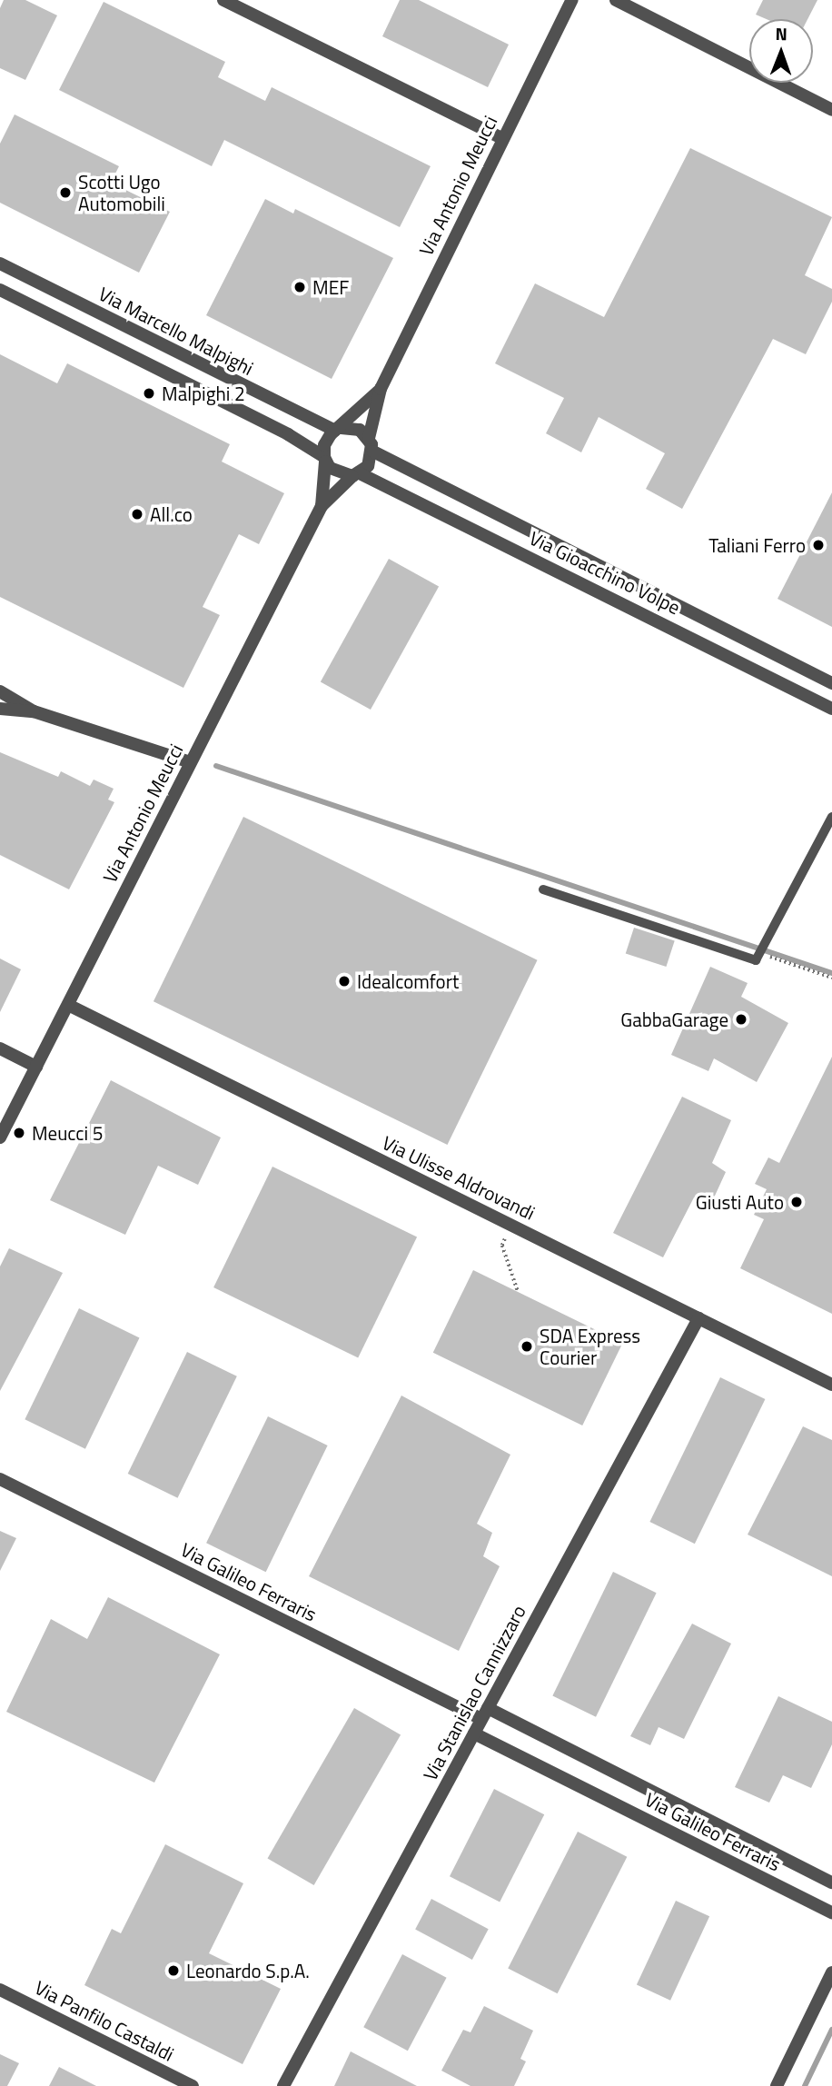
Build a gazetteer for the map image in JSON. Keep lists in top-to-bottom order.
{
  "streets": {
    "street": [
      "Via Antonio Meucci",
      "Via Marcello Malpighi",
      "Via Gioacchino Volpe",
      "Via Ulisse Aldrovandi",
      "Via Galileo Ferraris",
      "Via Stanislao Cannizzaro",
      "Via Panfilo Castaldi"
    ]
  },
  "crossings": [
    ["Via Antonio Meucci", "Via Marcello Malpighi"],
    ["Via Antonio Meucci", "Via Gioacchino Volpe"],
    ["Via Antonio Meucci", "Via Ulisse Aldrovandi"],
    ["Via Marcello Malpighi", "Via Gioacchino Volpe"],
    ["Via Ulisse Aldrovandi", "Via Stanislao Cannizzaro"],
    ["Via Galileo Ferraris", "Via Stanislao Cannizzaro"]
  ],
  "places": [
    "Scotti Ugo Automobili",
    "MEF",
    "Malpighi 2",
    "All.co",
    "Taliani Ferro",
    "Idealcomfort",
    "GabbaGarage",
    "Meucci 5",
    "Giusti Auto",
    "SDA Express Courier",
    "Leonardo S.p.A."
  ],
  "north": "top"
}
